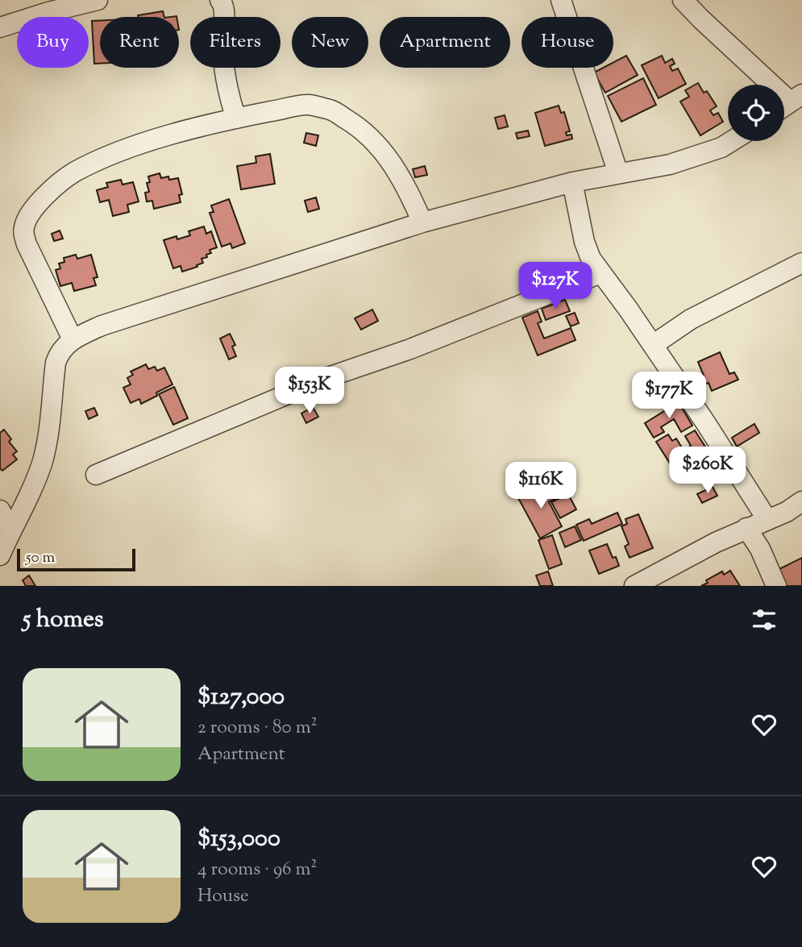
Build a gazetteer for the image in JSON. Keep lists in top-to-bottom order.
{
  "scale_bar": "50 m",
  "page": {
    "chip": [
      "Buy",
      "Rent",
      "Filters",
      "New",
      "Apartment",
      "House"
    ],
    "price": [
      "$127K",
      "$153K",
      "$177K",
      "$260K",
      "$116K"
    ],
    "scale": "50 m",
    "heading": "5 homes",
    "list": [
      {
        "name": "$127,000",
        "note": "2 rooms · 80 m² · Apartment"
      },
      {
        "name": "$153,000",
        "note": "4 rooms · 96 m² · House"
      }
    ]
  }
}
